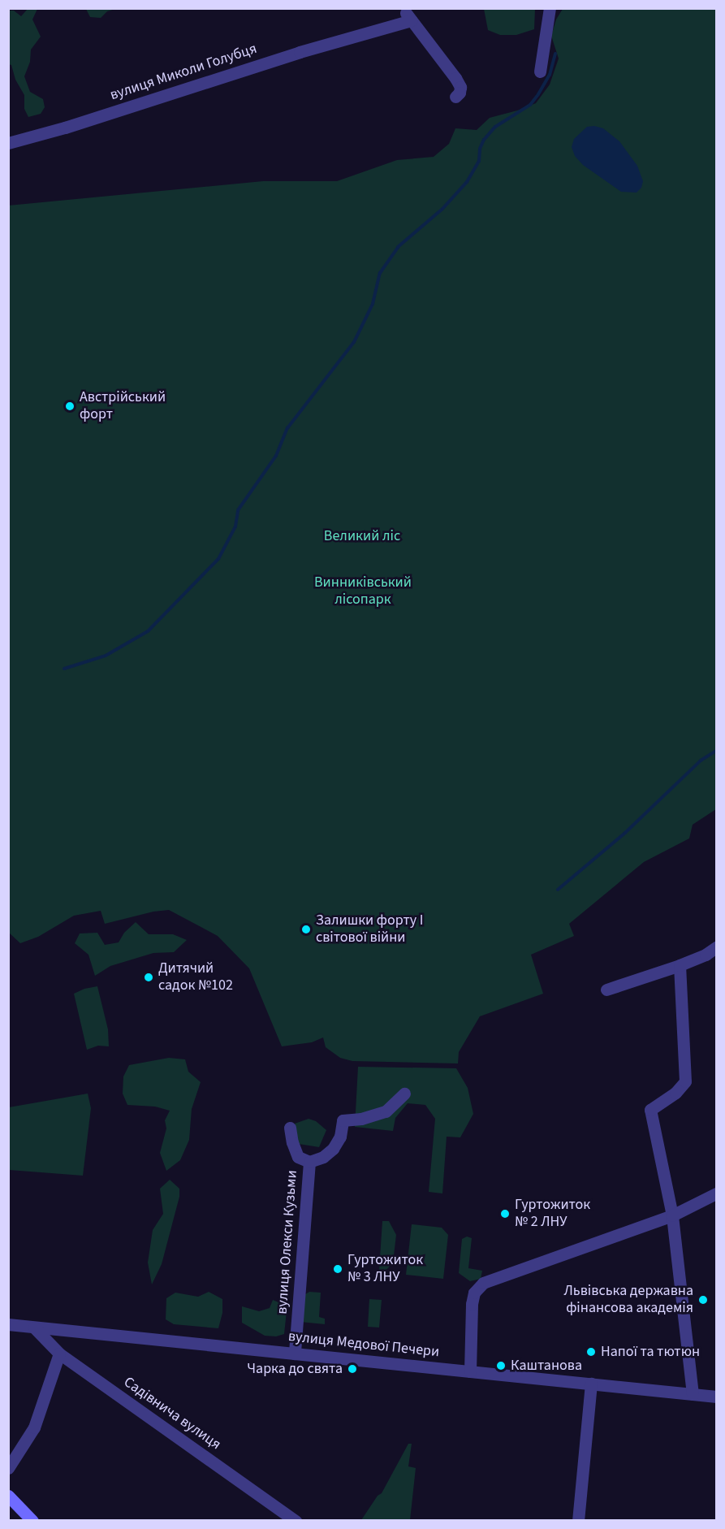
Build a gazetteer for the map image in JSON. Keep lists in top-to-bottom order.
{
  "streets": {
    "street": [
      "вулиця Миколи Голубця",
      "вулиця Олекси Кузьми",
      "вулиця Медової Печери",
      "Садівнича вулиця"
    ]
  },
  "crossings": [
    ["вулиця Олекси Кузьми", "вулиця Медової Печери"],
    ["вулиця Медової Печери", "Садівнича вулиця"]
  ],
  "parks": ["Великий ліс", "Винниківський лісопарк"],
  "places": [
    "Австрійський форт",
    "Залишки форту І світової війни",
    "Дитячий садок №102",
    "Гуртожиток № 2 ЛНУ",
    "Гуртожиток № 3 ЛНУ",
    "Львівська державна фінансова академія",
    "Напої та тютюн",
    "Каштанова",
    "Чарка до свята"
  ]
}
